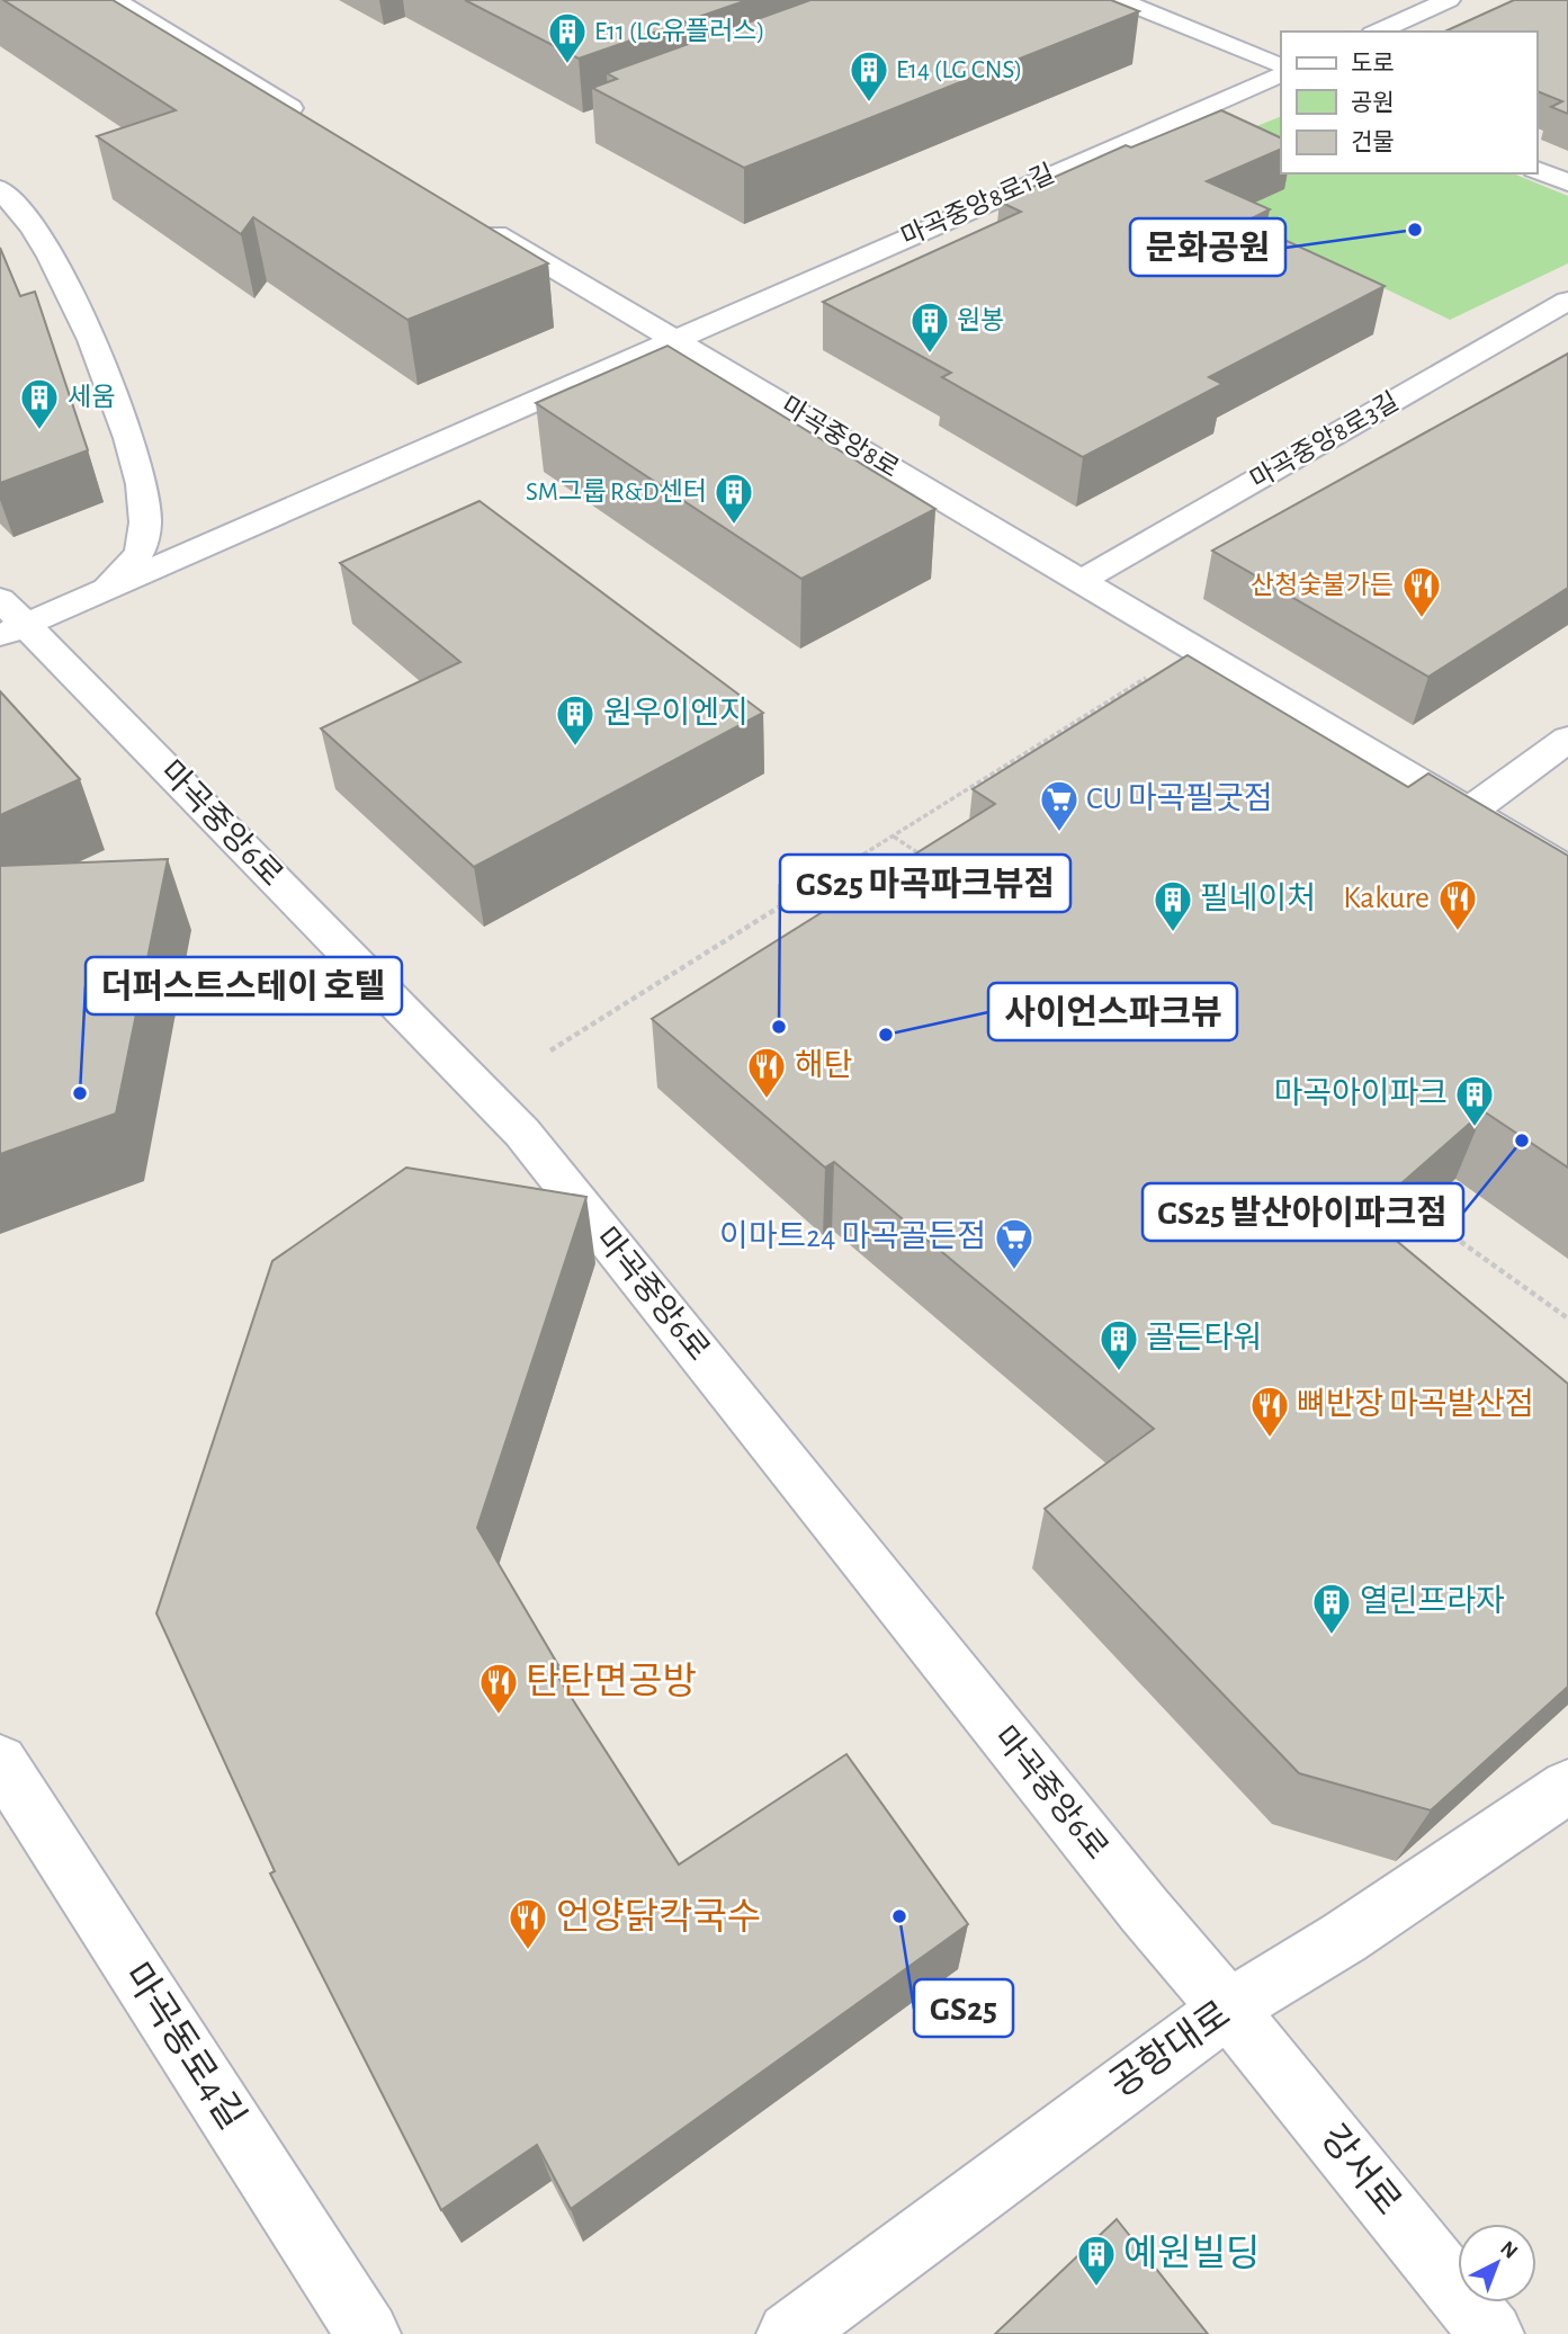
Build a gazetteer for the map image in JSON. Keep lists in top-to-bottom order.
{
  "streets": {
    "street": [
      "마곡중앙8로1길",
      "마곡중앙8로",
      "마곡중앙8로3길",
      "마곡중앙6로",
      "마곡동로4길",
      "공항대로",
      "강서로"
    ]
  },
  "crossings": [
    ["마곡중앙8로1길", "마곡중앙8로"],
    ["마곡중앙8로1길", "마곡중앙6로"],
    ["마곡중앙8로", "마곡중앙8로3길"],
    ["마곡중앙8로", "마곡중앙6로"],
    ["마곡중앙6로", "공항대로"],
    ["마곡중앙6로", "강서로"],
    ["공항대로", "강서로"]
  ],
  "places": {
    "building": [
      "E11 (LG유플러스)",
      "E14 (LG CNS)",
      "원봉",
      "세움",
      "SM그룹 R&D센터",
      "원우이엔지",
      "필네이처",
      "마곡아이파크",
      "골든타워",
      "열린프라자",
      "예원빌딩"
    ],
    "other": [
      "문화공원",
      "GS25 마곡파크뷰점",
      "사이언스파크뷰",
      "더퍼스트스테이 호텔",
      "GS25 발산아이파크점",
      "GS25"
    ],
    "restaurant": [
      "산청숯불가든",
      "Kakure",
      "해탄",
      "뼈반장 마곡발산점",
      "탄탄면공방",
      "언양닭칵국수"
    ],
    "supermarket": ["CU 마곡필굿점", "이마트24 마곡골든점"]
  },
  "legend": ["도로", "공원", "건물"],
  "north": "top right"
}
